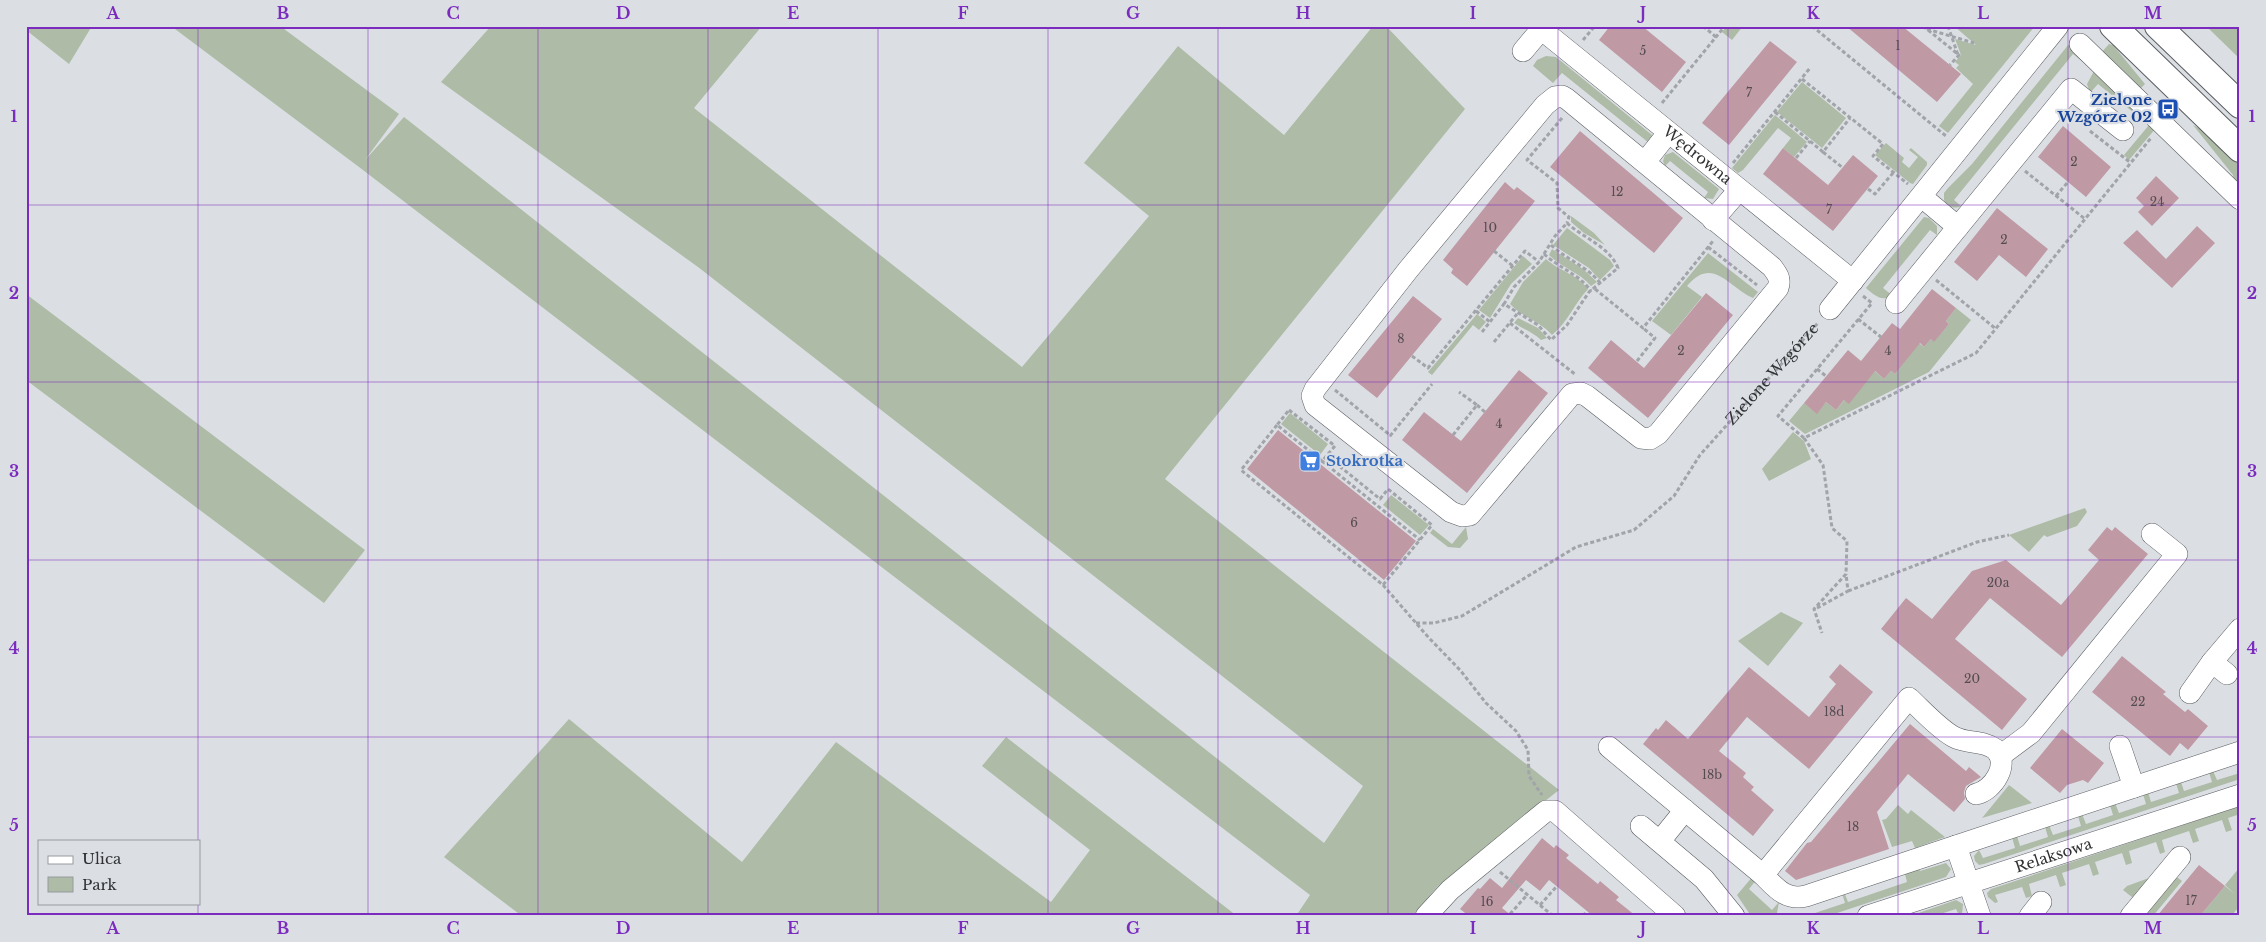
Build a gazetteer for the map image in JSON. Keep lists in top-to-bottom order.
{
  "streets": {
    "street": ["Wędrowna", "Zielone Wzgórze", "Relaksowa"]
  },
  "crossings": [
    ["Wędrowna", "Zielone Wzgórze"]
  ],
  "places": {
    "bus stop": ["Zielone Wzgórze 02"],
    "supermarket": ["Stokrotka"]
  },
  "house_numbers": [
    "1",
    "5",
    "7",
    "2",
    "12",
    "24",
    "7",
    "10",
    "2",
    "8",
    "2",
    "4",
    "4",
    "6",
    "20a",
    "20",
    "22",
    "18d",
    "18b",
    "18",
    "17",
    "16"
  ],
  "legend": ["Ulica", "Park"],
  "grid": {
    "columns": [
      "A",
      "B",
      "C",
      "D",
      "E",
      "F",
      "G",
      "H",
      "I",
      "J",
      "K",
      "L",
      "M"
    ],
    "rows": [
      "1",
      "2",
      "3",
      "4",
      "5"
    ]
  }
}
